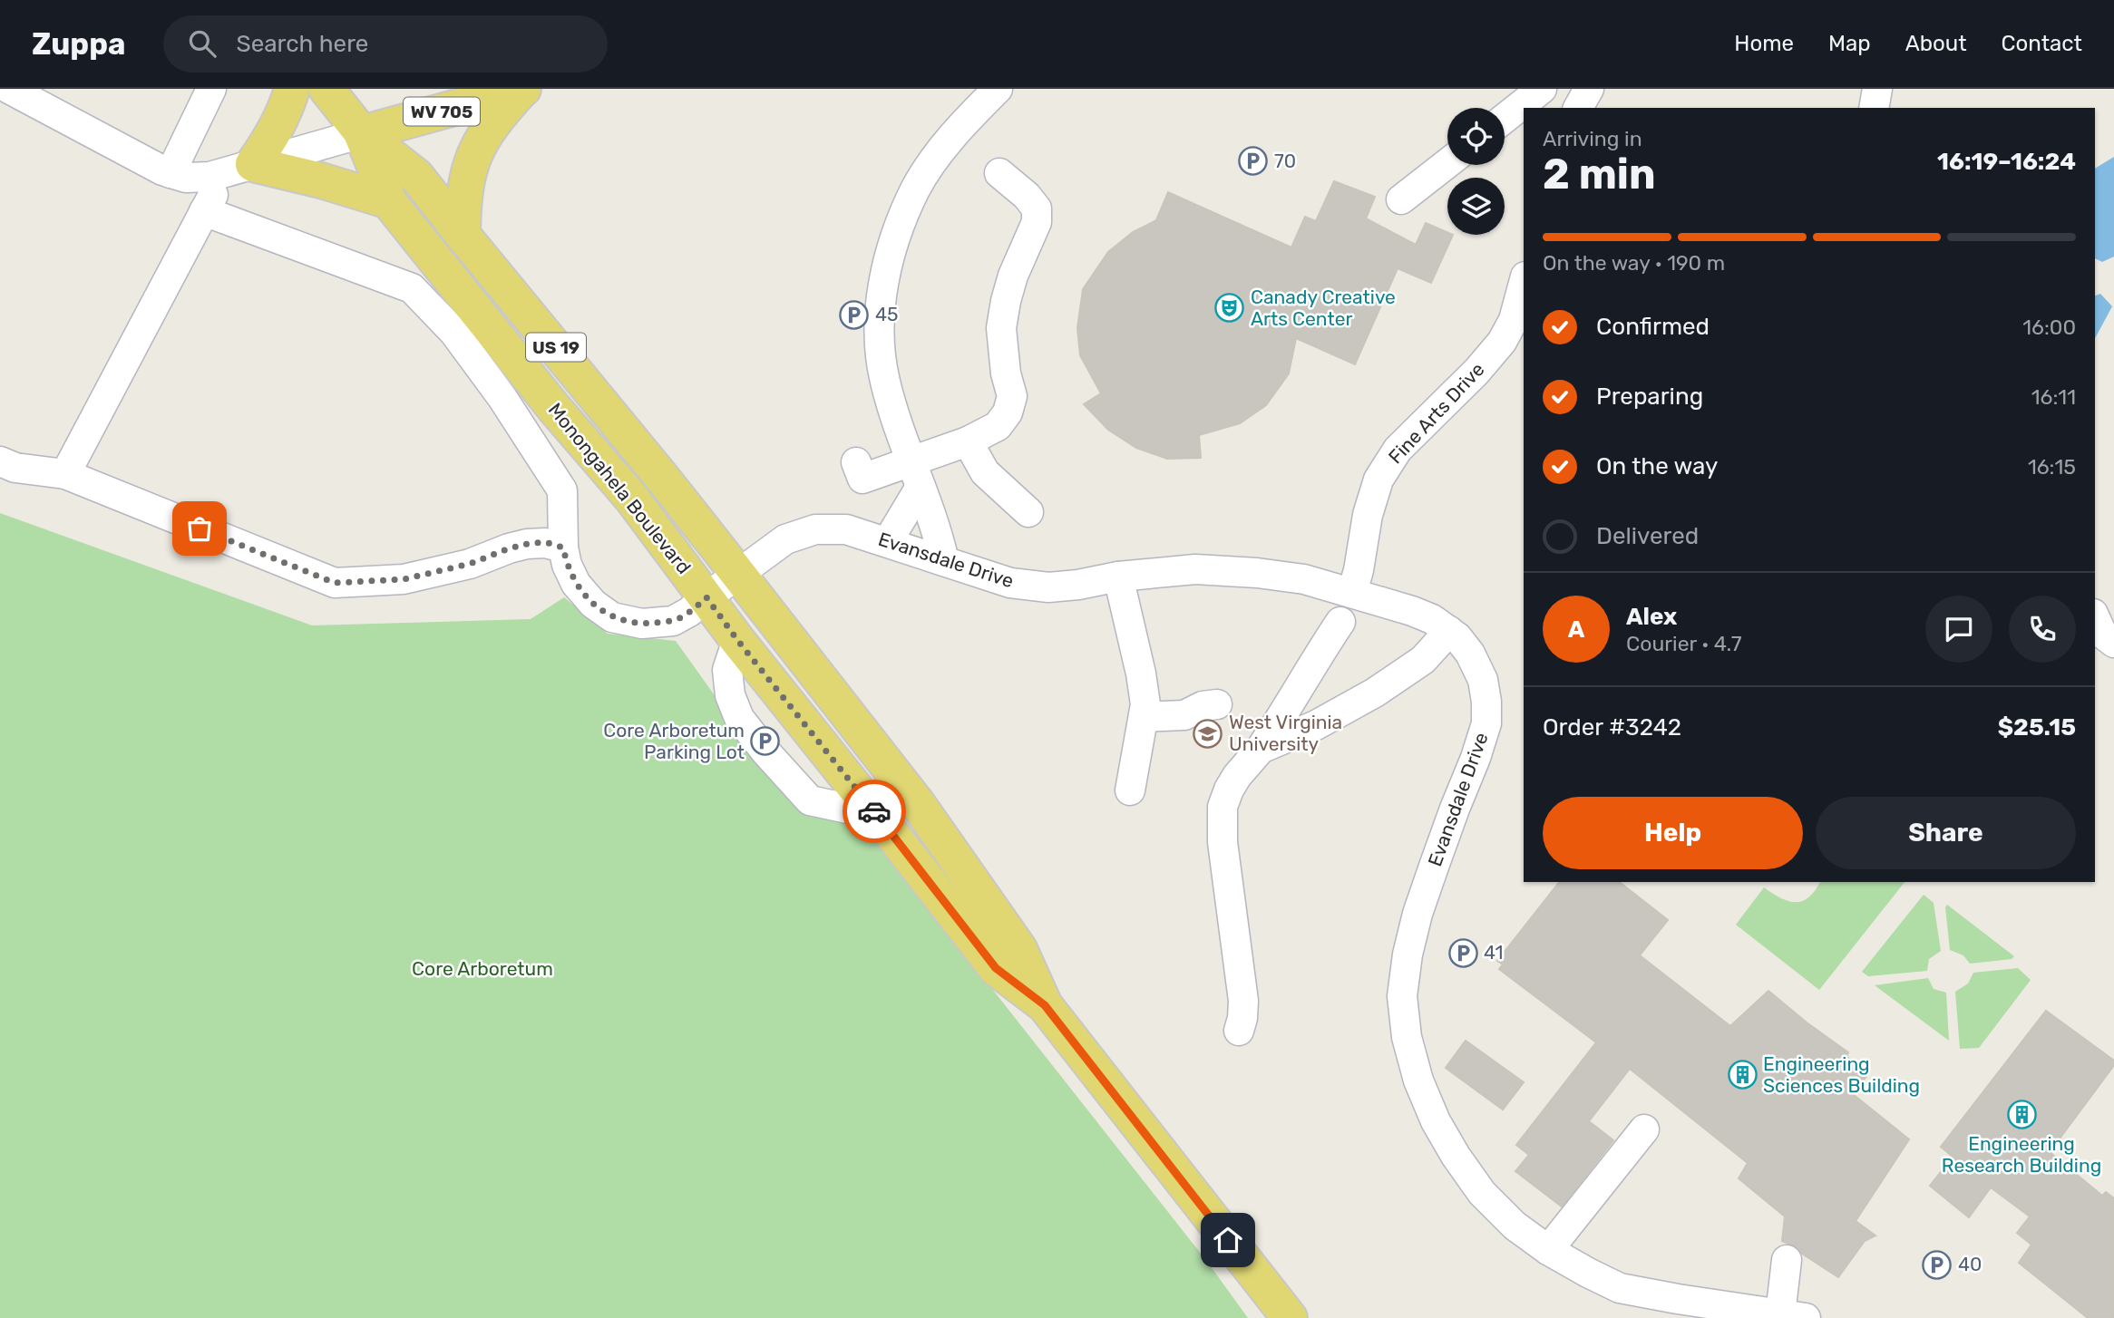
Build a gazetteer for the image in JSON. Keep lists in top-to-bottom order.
{
  "streets": {
    "main road": ["WV 705", "US 19", "Monongahela Boulevard"],
    "street": ["Fine Arts Drive", "Evansdale Drive"]
  },
  "crossings": [
    ["WV 705", "Monongahela Boulevard"],
    ["Fine Arts Drive", "Evansdale Drive"],
    ["Monongahela Boulevard", "Evansdale Drive"]
  ],
  "parks": ["Core Arboretum"],
  "places": {
    "parking": [
      "70",
      "45",
      "Core Arboretum Parking Lot",
      "41",
      "40"
    ],
    "theatre": ["Canady Creative Arts Center"],
    "school or university": ["West Virginia University"],
    "building": ["Engineering Sciences Building", "Engineering Research Building"]
  },
  "page": {
    "header": "Zuppa",
    "search": "Search here",
    "nav": [
      "Home",
      "Map",
      "About",
      "Contact"
    ],
    "heading": ["2 min", "Arriving in", "16:19–16:24"],
    "panel": [
      "Alex",
      "Courier · 4.7",
      "Order #3242",
      "$25.15"
    ],
    "bar": "On the way · 190 m",
    "list": [
      ["Confirmed", "16:00"],
      ["Preparing", "16:11"],
      ["On the way", "16:15"],
      "Delivered"
    ],
    "round": "A",
    "buttons": ["Help", "Share"]
  }
}
